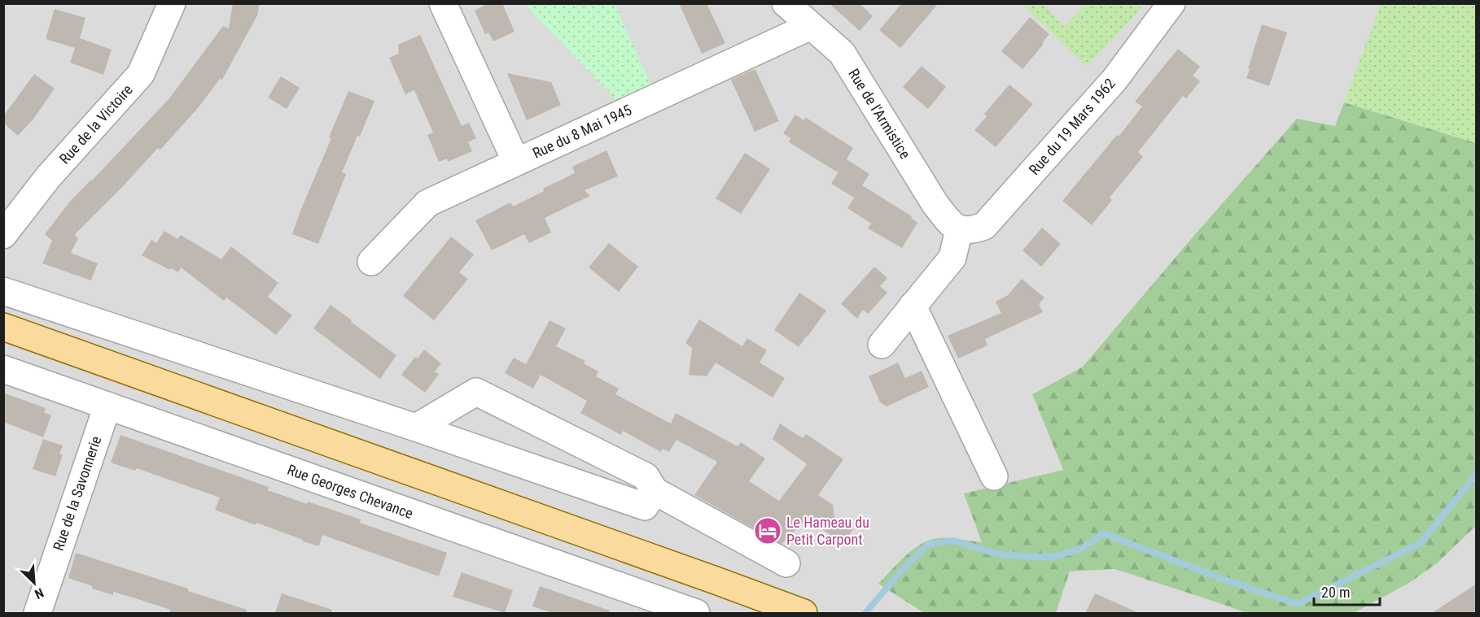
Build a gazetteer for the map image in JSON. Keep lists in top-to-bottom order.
{
  "streets": {
    "street": [
      "Rue de l'Armistice",
      "Rue de la Victoire",
      "Rue du 19 Mars 1962",
      "Rue du 8 Mai 1945",
      "Rue Georges Chevance",
      "Rue de la Savonnerie"
    ]
  },
  "crossings": [
    ["Rue de l'Armistice", "Rue du 19 Mars 1962"],
    ["Rue de l'Armistice", "Rue du 8 Mai 1945"],
    ["Rue Georges Chevance", "Rue de la Savonnerie"]
  ],
  "places": {
    "hotel": ["Le Hameau du Petit Carpont"]
  },
  "scale_bar": "20 m",
  "north": "bottom right"
}
